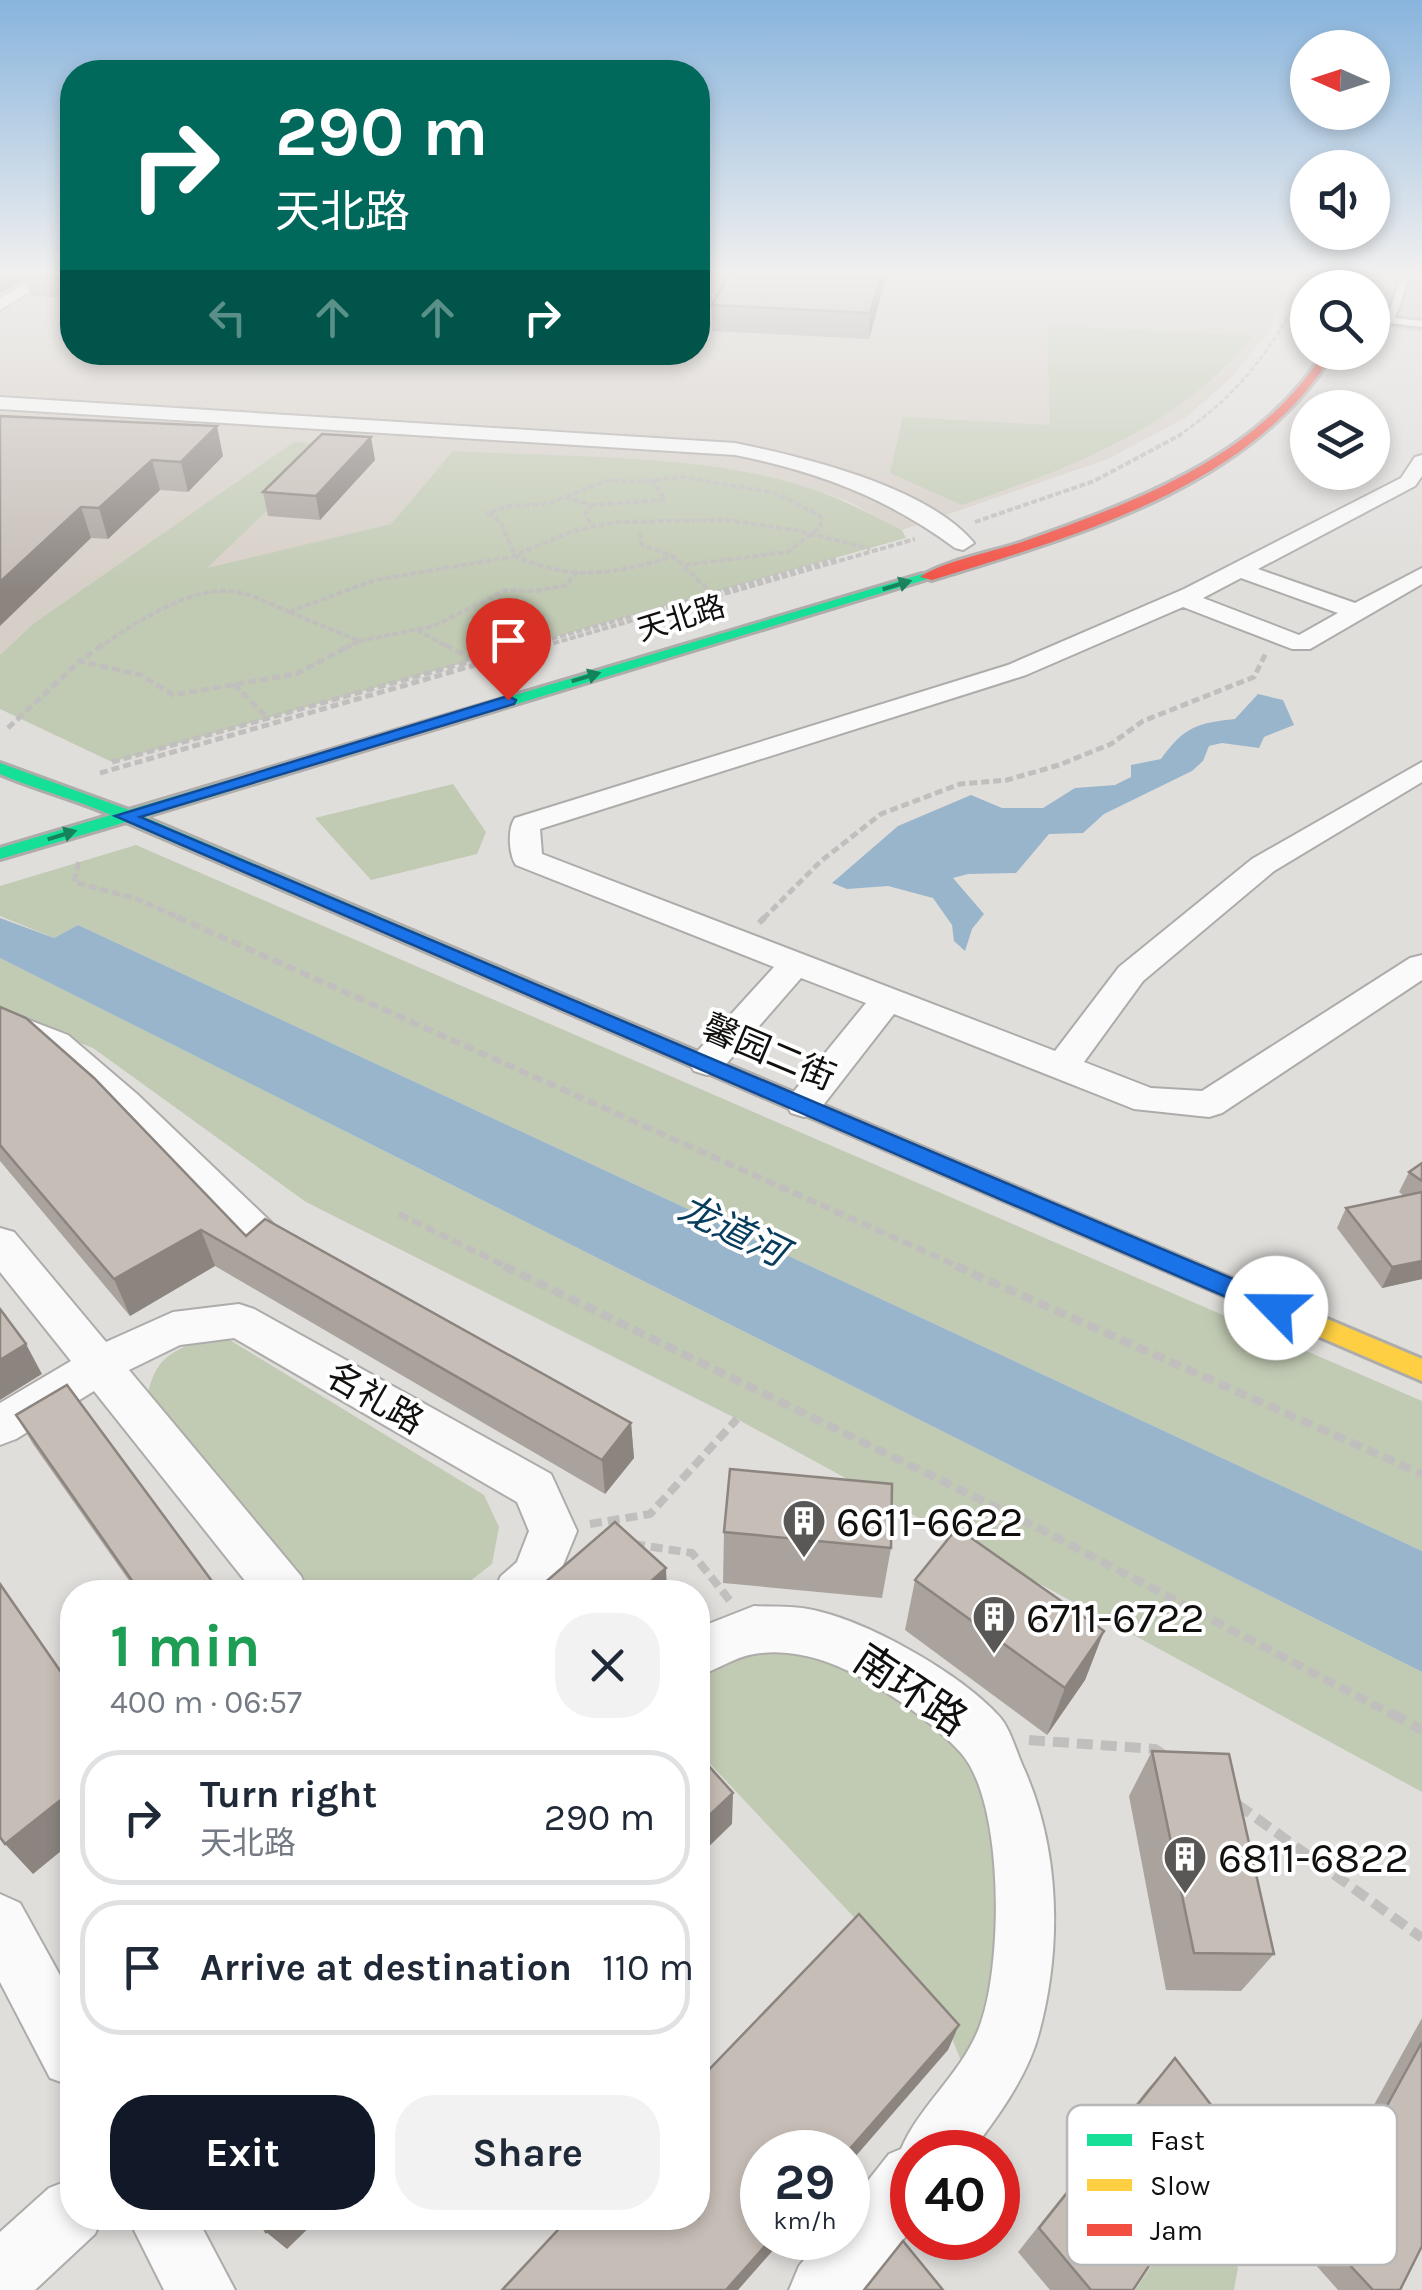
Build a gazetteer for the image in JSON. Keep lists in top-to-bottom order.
{
  "streets": {
    "main road": ["天北路", "馨园二街"],
    "street": ["名礼路", "南环路"]
  },
  "crossings": [
    ["天北路", "馨园二街"]
  ],
  "water": ["龙道河"],
  "places": {
    "building": ["6611-6622", "6711-6722", "6811-6822"]
  },
  "legend": ["Fast", "Slow", "Jam"],
  "north": "left",
  "page": {
    "turn": ["290 m", "天北路"],
    "heading": ["1 min", "400 m · 06:57"],
    "list": [
      {
        "name": "Turn right",
        "note": "天北路",
        "value": "290 m"
      },
      {
        "name": "Arrive at destination",
        "value": "110 m"
      }
    ],
    "buttons": ["Exit", "Share"],
    "speed": "29 km/h",
    "limit": "40"
  }
}
